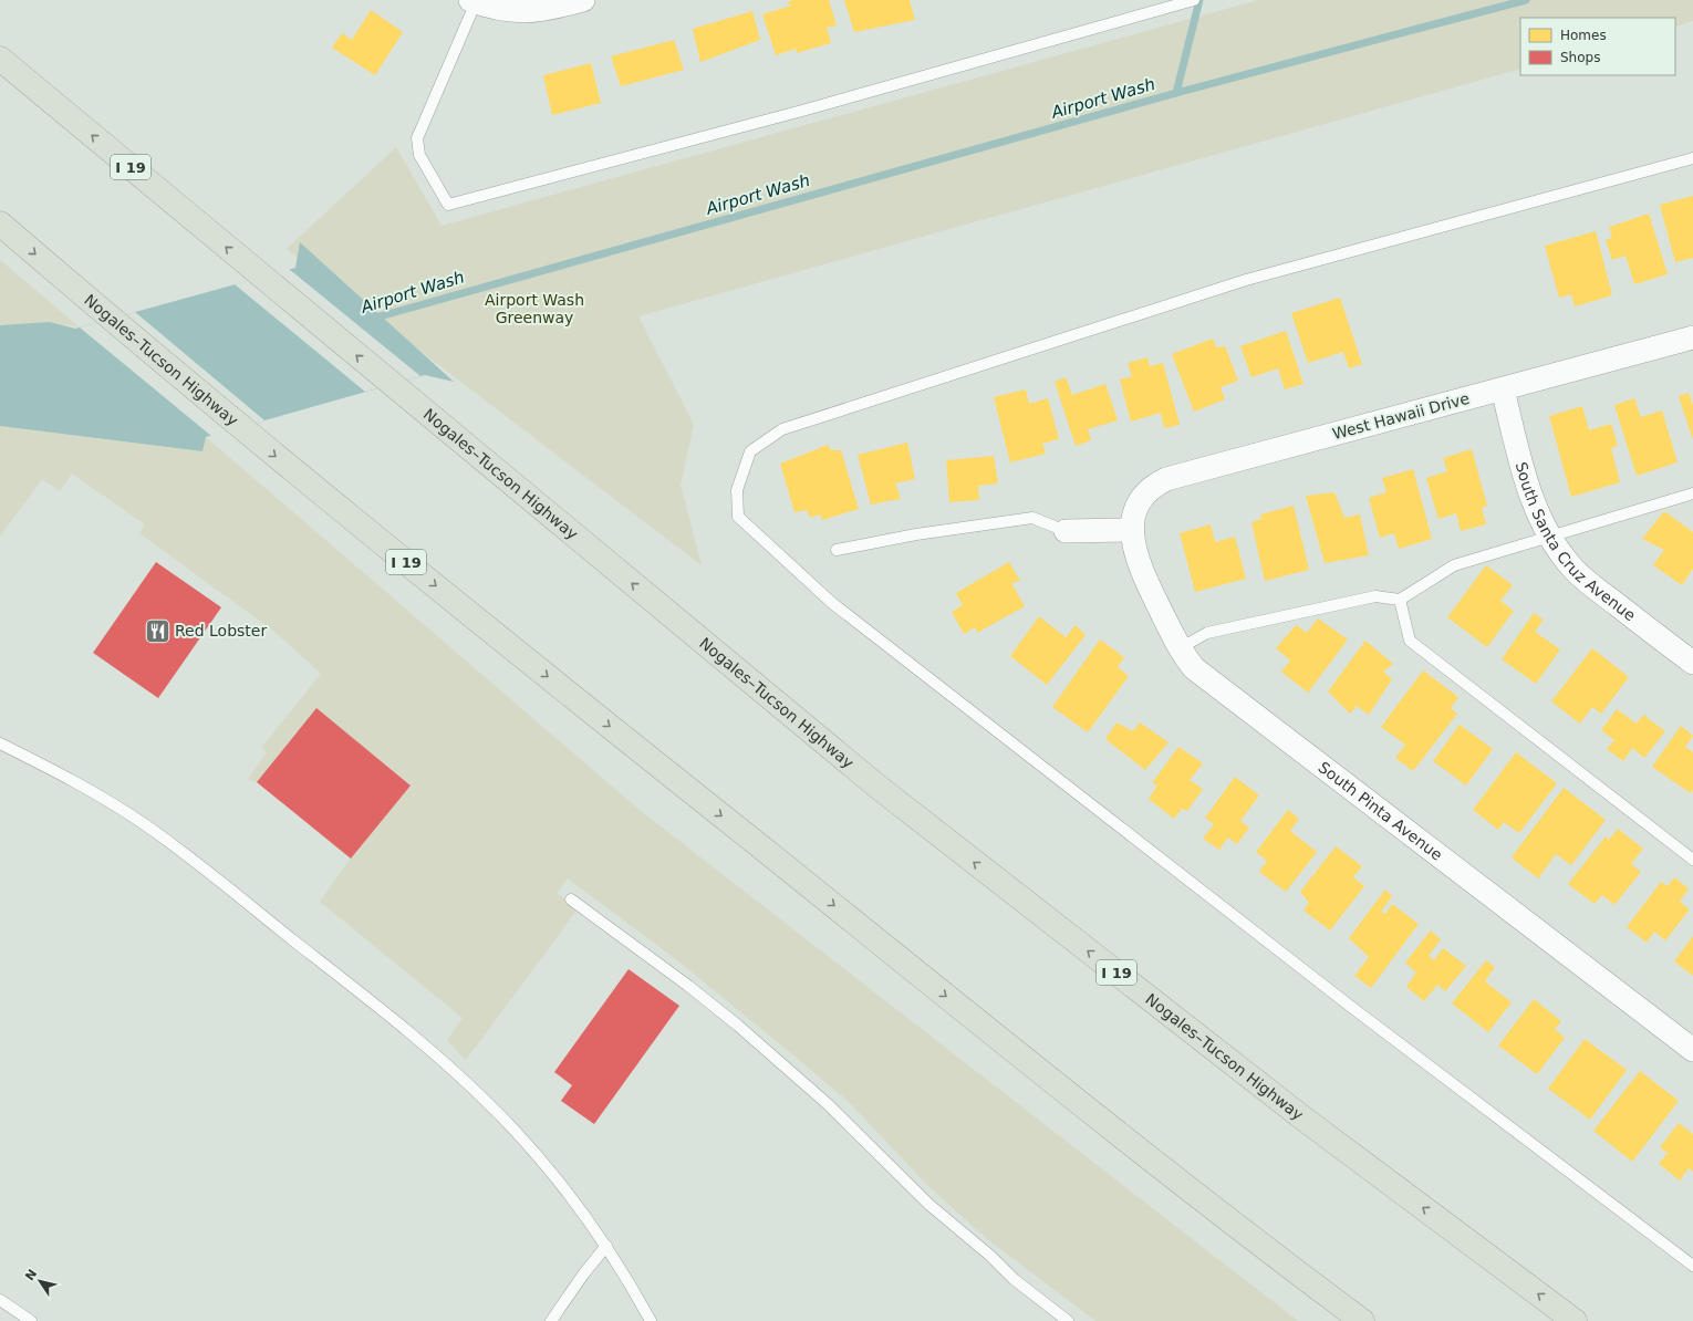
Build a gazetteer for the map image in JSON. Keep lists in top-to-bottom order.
{
  "streets": {
    "highway": ["I 19", "Nogales–Tucson Highway"],
    "street": ["West Hawaii Drive", "South Santa Cruz Avenue", "South Pinta Avenue"]
  },
  "crossings": [
    ["West Hawaii Drive", "South Santa Cruz Avenue"],
    ["West Hawaii Drive", "South Pinta Avenue"]
  ],
  "water": ["Airport Wash"],
  "parks": ["Airport Wash Greenway"],
  "places": {
    "restaurant": ["Red Lobster"]
  },
  "legend": ["Homes", "Shops"],
  "north": "top left"
}
